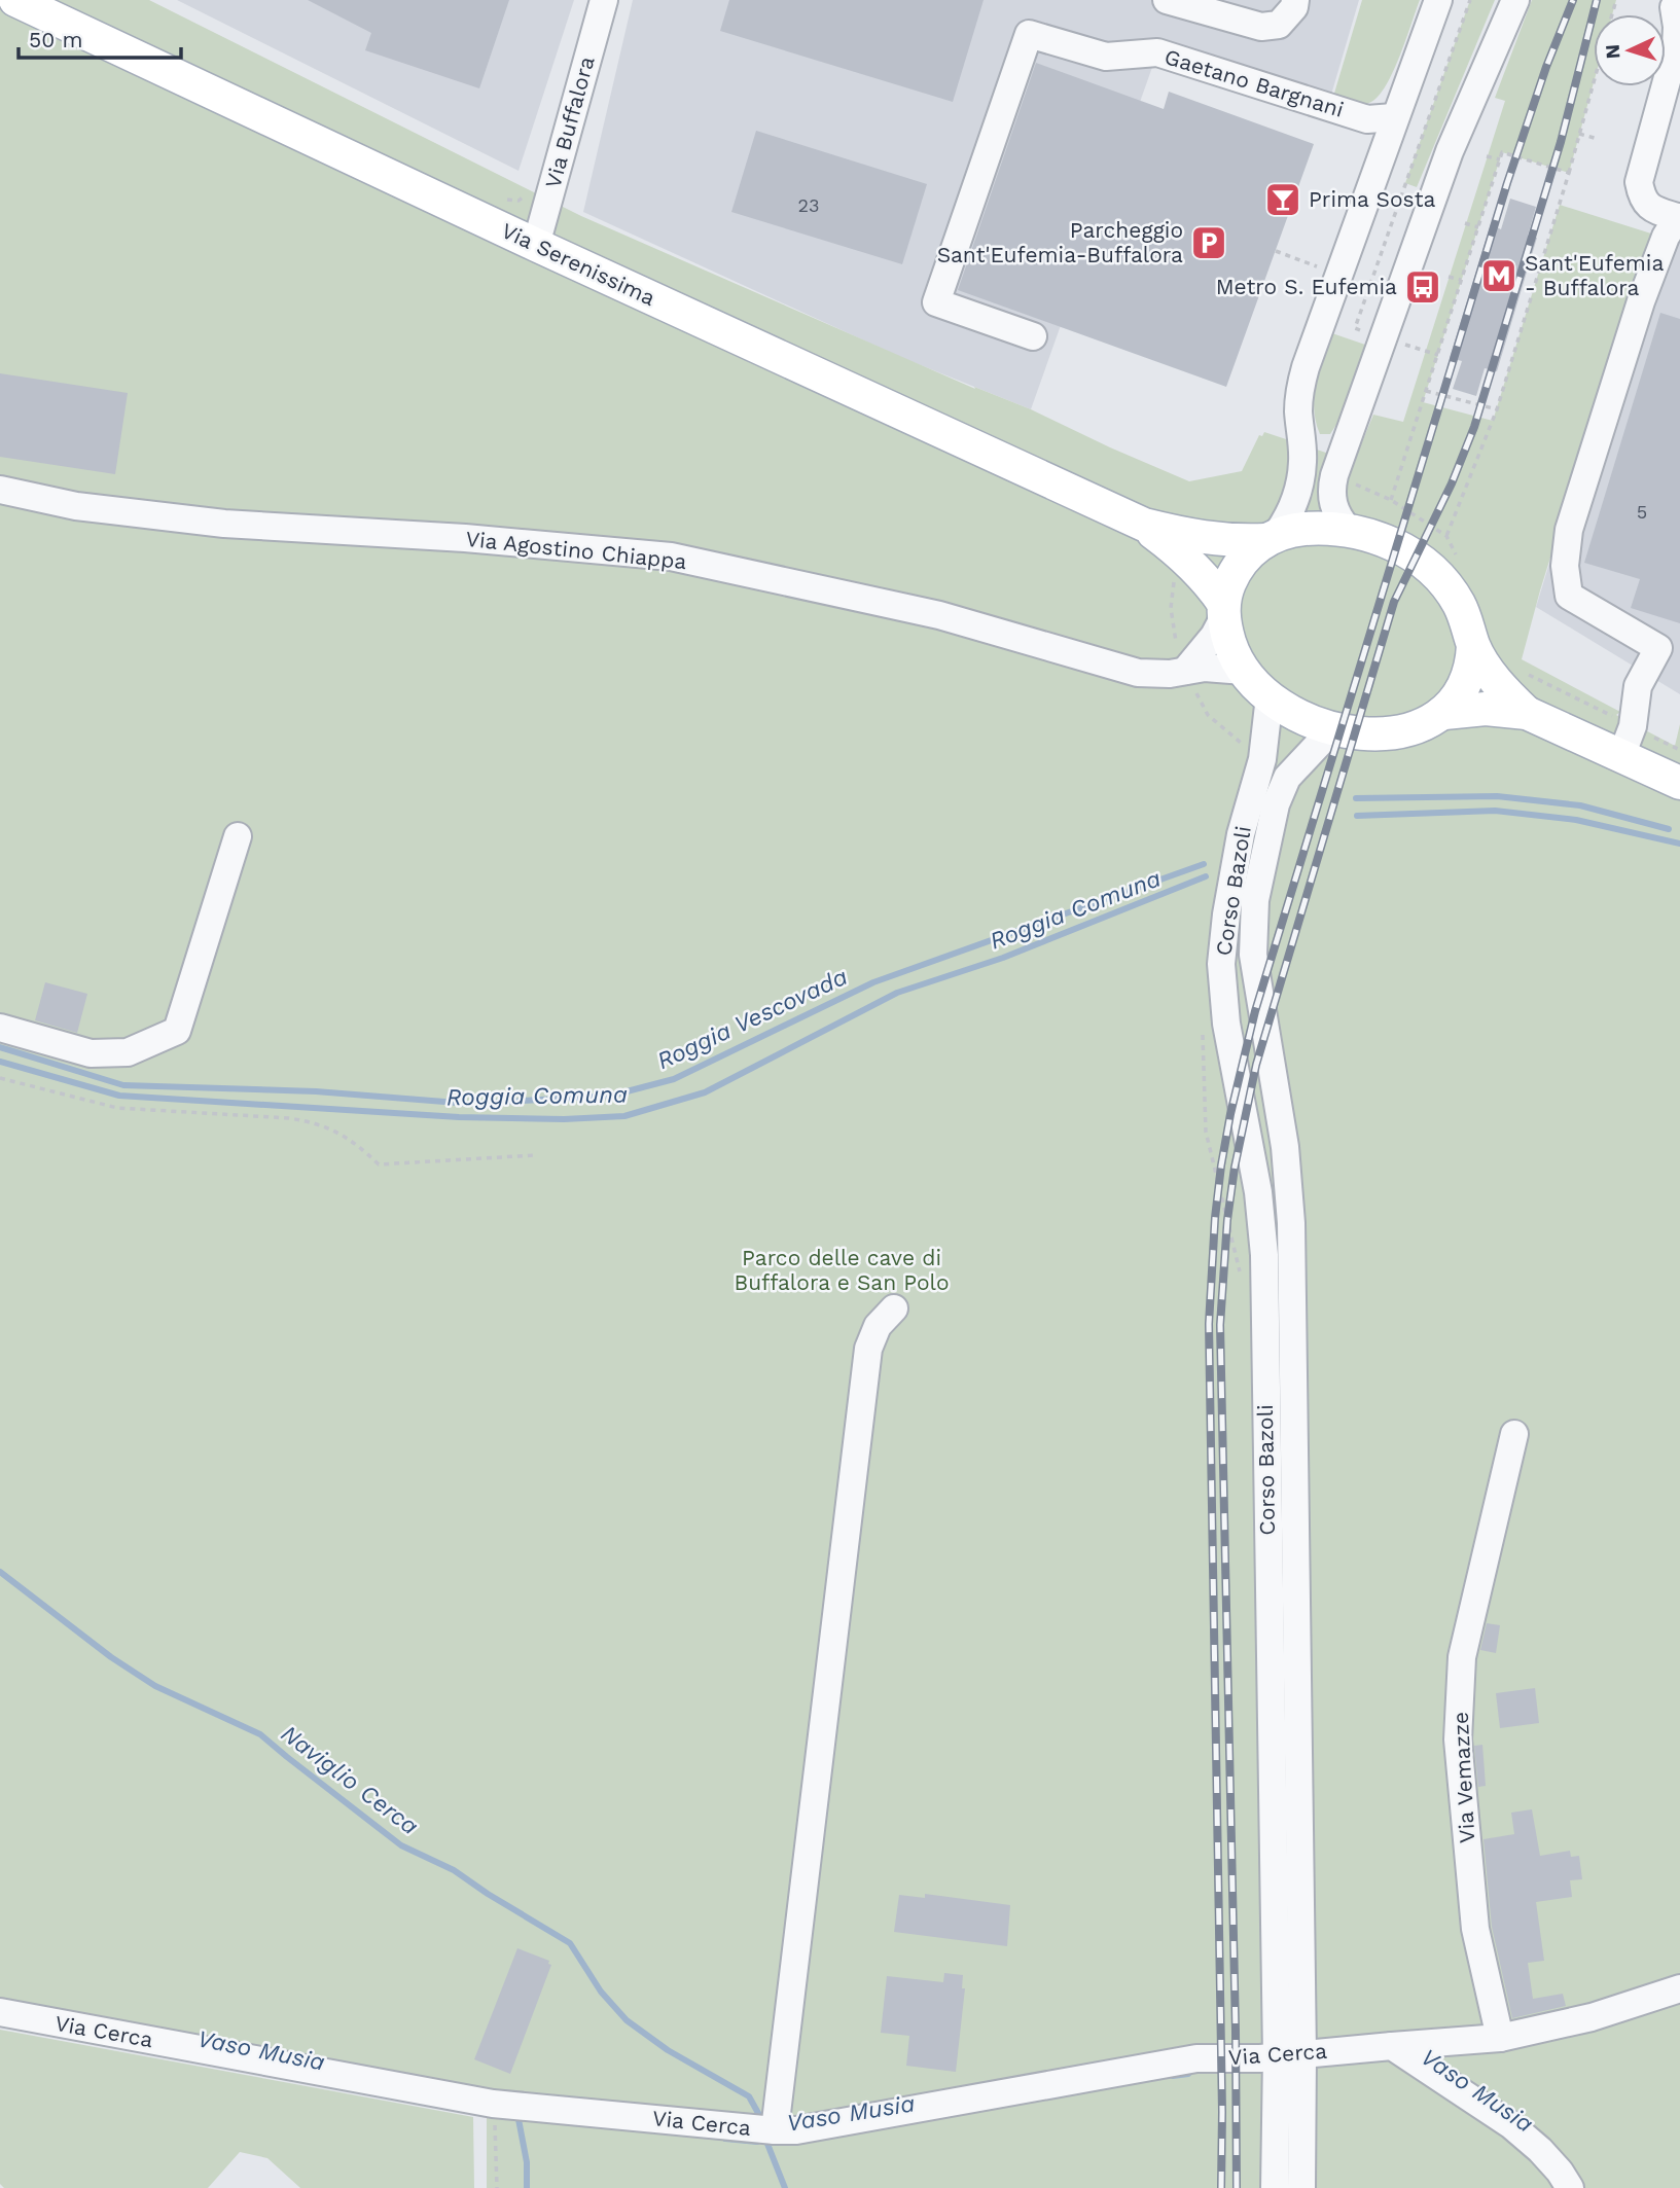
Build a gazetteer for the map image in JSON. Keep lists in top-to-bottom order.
{
  "streets": {
    "main road": ["Via Serenissima"],
    "street": [
      "Gaetano Bargnani",
      "Via Buffalora",
      "Via Agostino Chiappa",
      "Corso Bazoli",
      "Via Vemazze",
      "Via Cerca"
    ]
  },
  "crossings": [
    ["Via Buffalora", "Via Serenissima"],
    ["Via Serenissima", "Via Agostino Chiappa"],
    ["Via Serenissima", "Corso Bazoli"],
    ["Via Agostino Chiappa", "Corso Bazoli"],
    ["Corso Bazoli", "Via Cerca"]
  ],
  "water": [
    "Roggia Comuna",
    "Roggia Vescovada",
    "Naviglio Cerca",
    "Vaso Musia"
  ],
  "parks": ["Parco delle cave di Buffalora e San Polo"],
  "places": {
    "bar": ["Prima Sosta"],
    "parking": ["Parcheggio Sant'Eufemia-Buffalora"],
    "metro station": ["Sant'Eufemia - Buffalora"],
    "bus stop": ["Metro S. Eufemia"]
  },
  "house_numbers": ["23", "5"],
  "scale_bar": "50 m",
  "north": "left"
}
